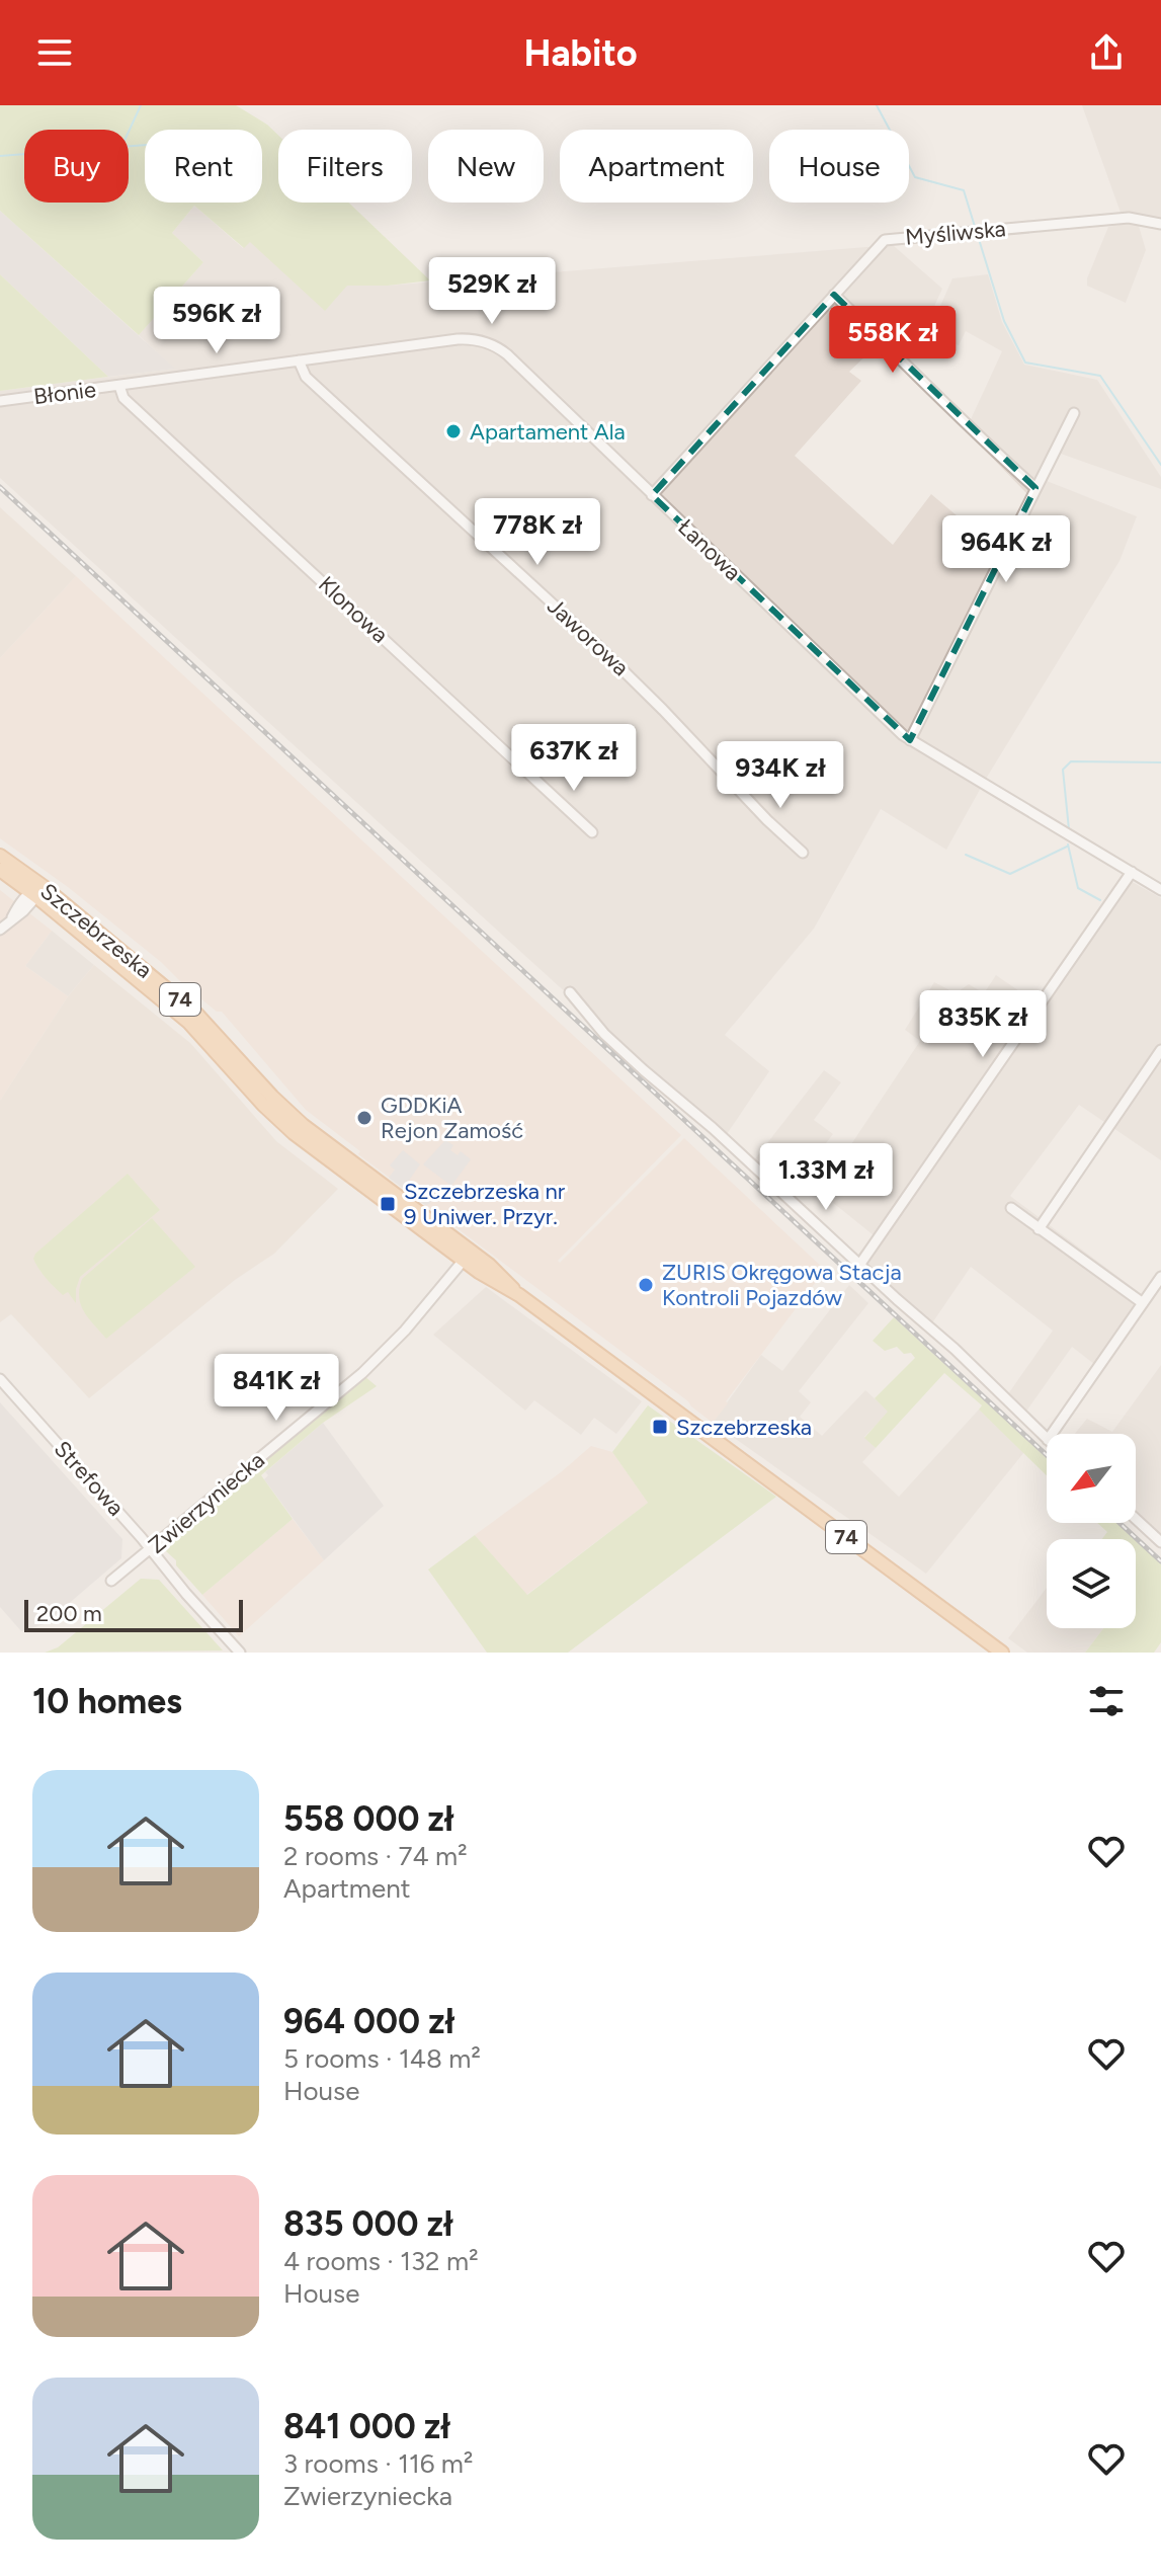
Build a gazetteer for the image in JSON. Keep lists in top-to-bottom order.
{
  "streets": {
    "main road": ["Szczebrzeska", "74"],
    "street": [
      "Myśliwska",
      "Błonie",
      "Łanowa",
      "Klonowa",
      "Jaworowa",
      "Strefowa",
      "Zwierzyniecka"
    ]
  },
  "crossings": [
    ["Myśliwska", "Łanowa"],
    ["Błonie", "Łanowa"],
    ["Błonie", "Klonowa"],
    ["Błonie", "Jaworowa"],
    ["Szczebrzeska", "Zwierzyniecka"],
    ["Strefowa", "Zwierzyniecka"]
  ],
  "places": {
    "other": ["Apartament Ala", "GDDKiA Rejon Zamość", "ZURIS Okręgowa Stacja Kontroli Pojazdów"],
    "transit": ["Szczebrzeska nr 9 Uniwer. Przyr.", "Szczebrzeska"]
  },
  "scale_bar": "200 m",
  "north": "bottom left",
  "page": {
    "header": "Habito",
    "chip": [
      "Buy",
      "Rent",
      "Filters",
      "New",
      "Apartment",
      "House"
    ],
    "price": [
      "529K zł",
      "596K zł",
      "558K zł",
      "778K zł",
      "964K zł",
      "637K zł",
      "934K zł",
      "835K zł",
      "1.33M zł",
      "841K zł"
    ],
    "scale": "200 m",
    "heading": "10 homes",
    "list": [
      {
        "name": "558 000 zł",
        "note": "2 rooms · 74 m² · Apartment"
      },
      {
        "name": "964 000 zł",
        "note": "5 rooms · 148 m² · House"
      },
      {
        "name": "835 000 zł",
        "note": "4 rooms · 132 m² · House"
      },
      {
        "name": "841 000 zł",
        "note": "3 rooms · 116 m² · Zwierzyniecka"
      }
    ]
  }
}
